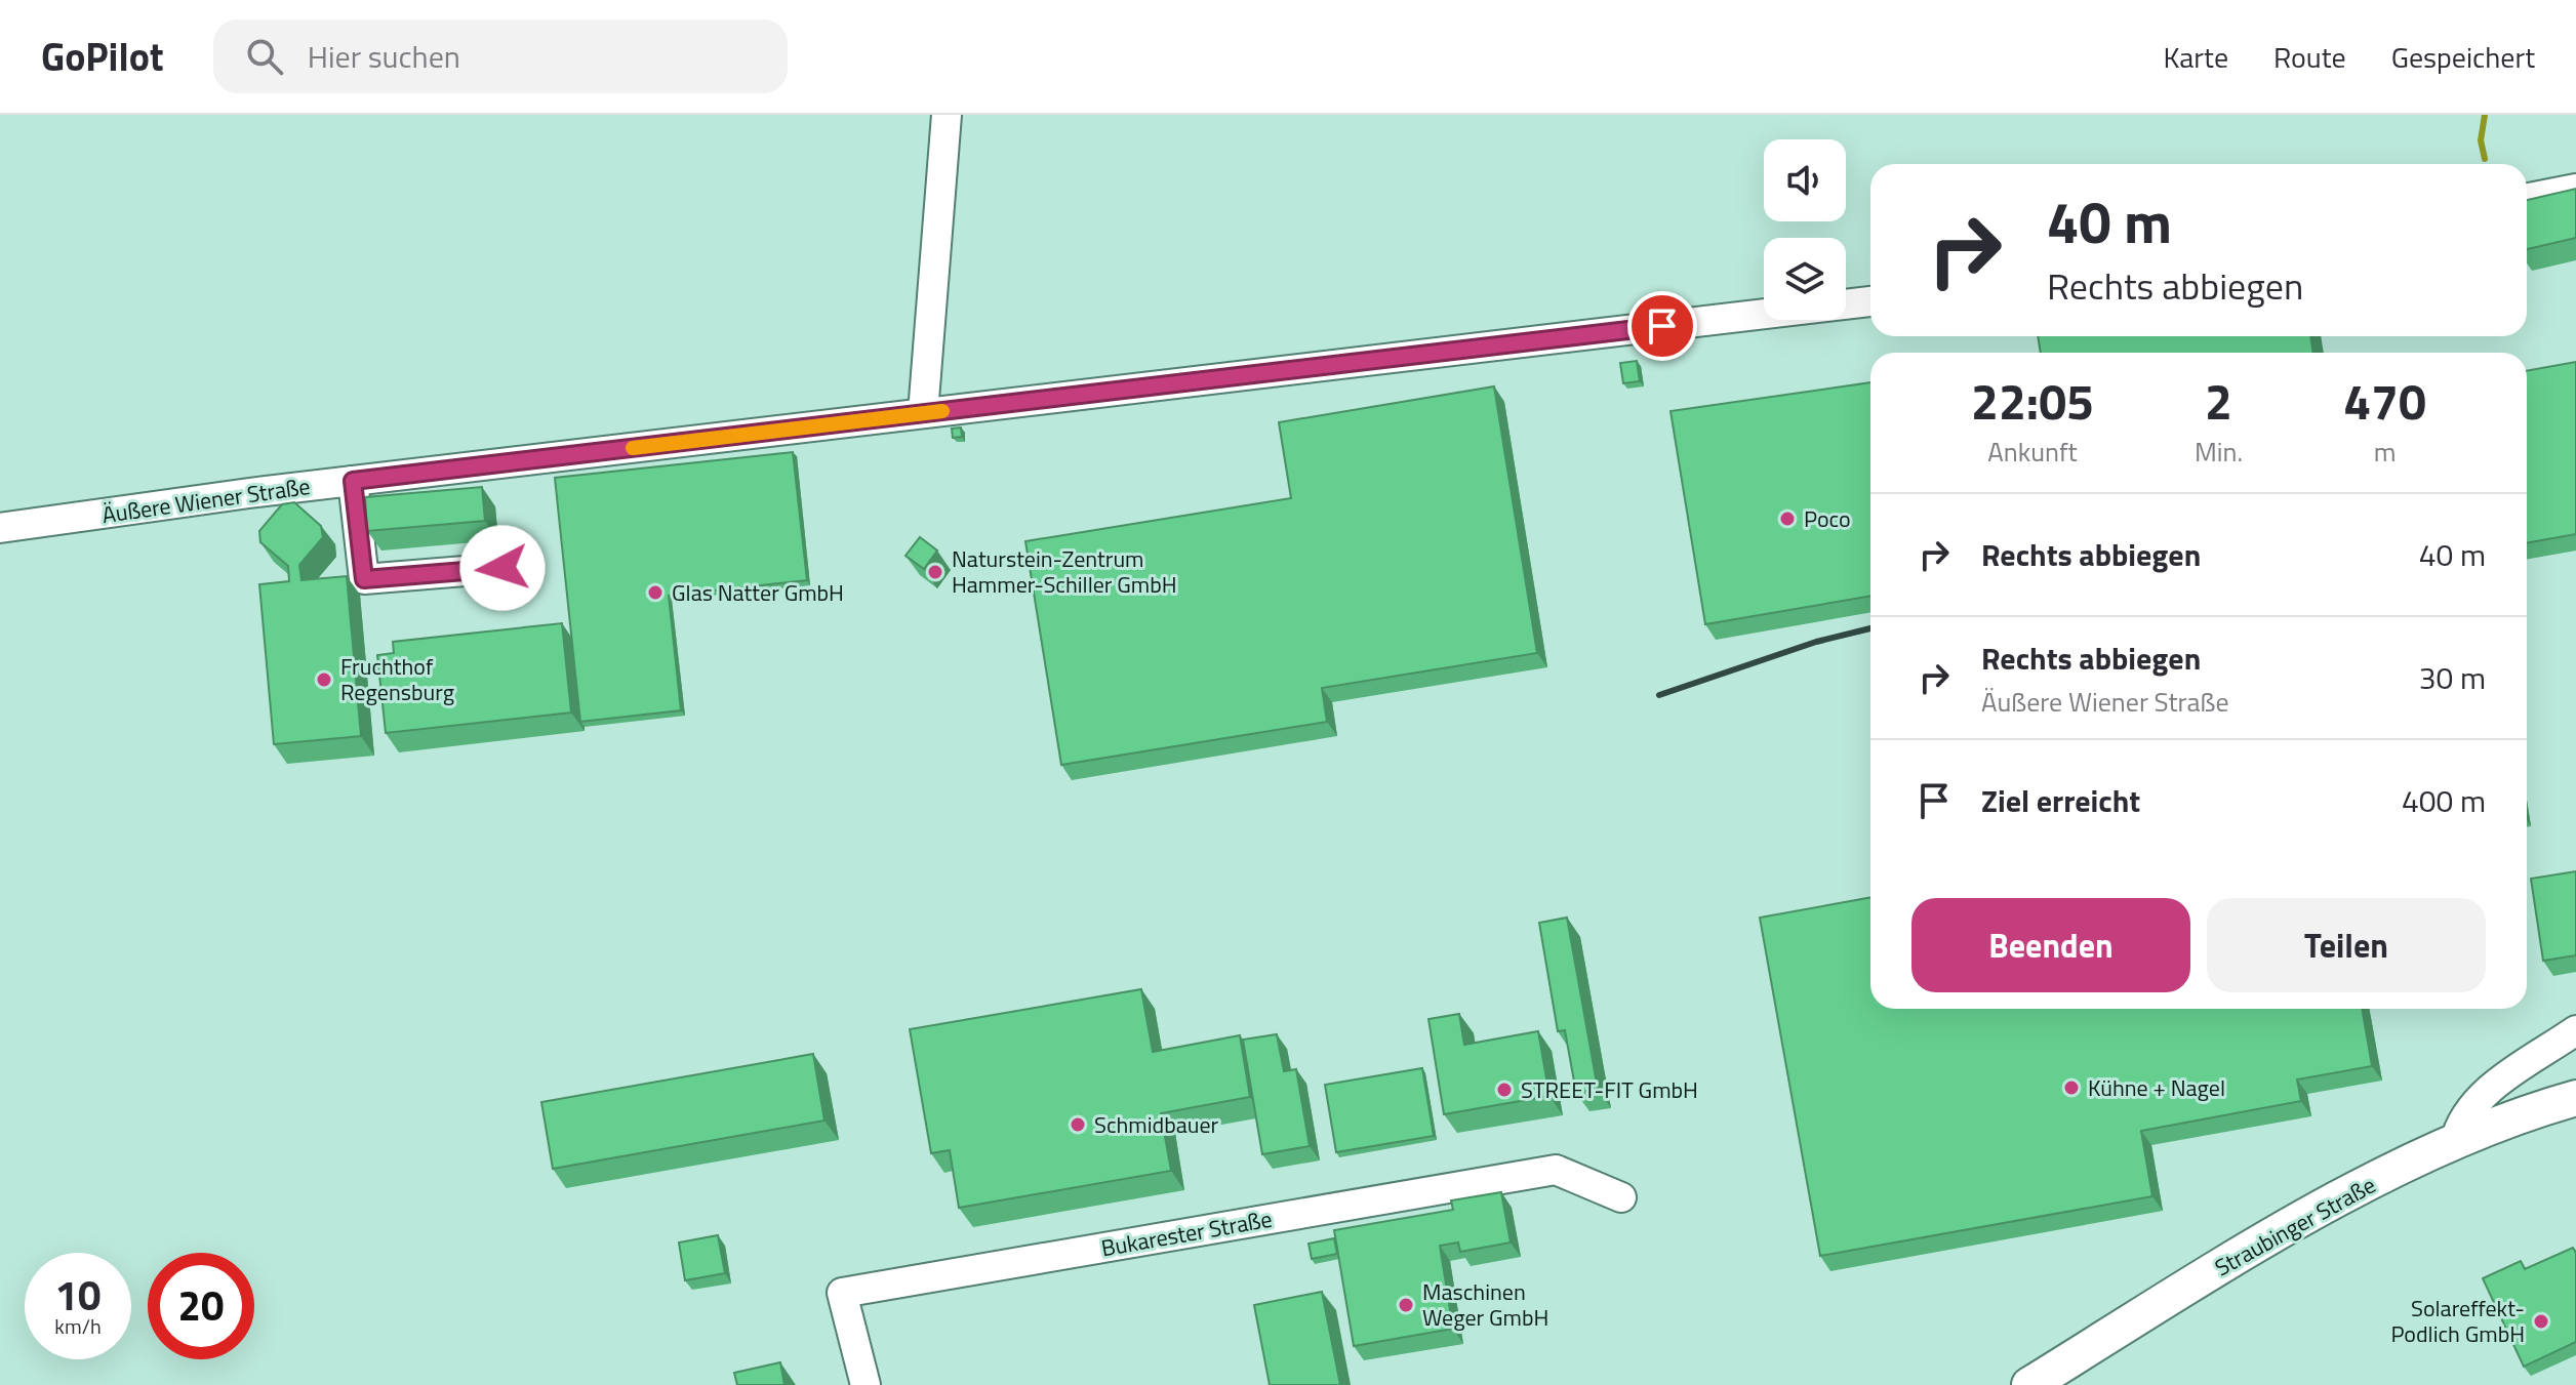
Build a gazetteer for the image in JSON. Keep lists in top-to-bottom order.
{
  "streets": {
    "main road": ["Straubinger Straße"],
    "street": ["Äußere Wiener Straße", "Bukarester Straße"]
  },
  "places": [
    "Poco",
    "Naturstein-Zentrum Hammer-Schiller GmbH",
    "Glas Natter GmbH",
    "Fruchthof Regensburg",
    "Kühne + Nagel",
    "STREET-FIT GmbH",
    "Schmidbauer",
    "Maschinen Weger GmbH",
    "Solareffekt- Podlich GmbH"
  ],
  "page": {
    "header": "GoPilot",
    "search": "Hier suchen",
    "nav": ["Karte", "Route", "Gespeichert"],
    "turn": ["40 m", "Rechts abbiegen"],
    "eta": [
      "22:05",
      "Ankunft",
      "2",
      "Min.",
      "470",
      "m"
    ],
    "list": [
      {
        "name": "Rechts abbiegen",
        "value": "40 m"
      },
      {
        "name": "Rechts abbiegen",
        "note": "Äußere Wiener Straße",
        "value": "30 m"
      },
      {
        "name": "Ziel erreicht",
        "value": "400 m"
      }
    ],
    "buttons": ["Beenden", "Teilen"],
    "speed": "10 km/h",
    "limit": "20"
  }
}
